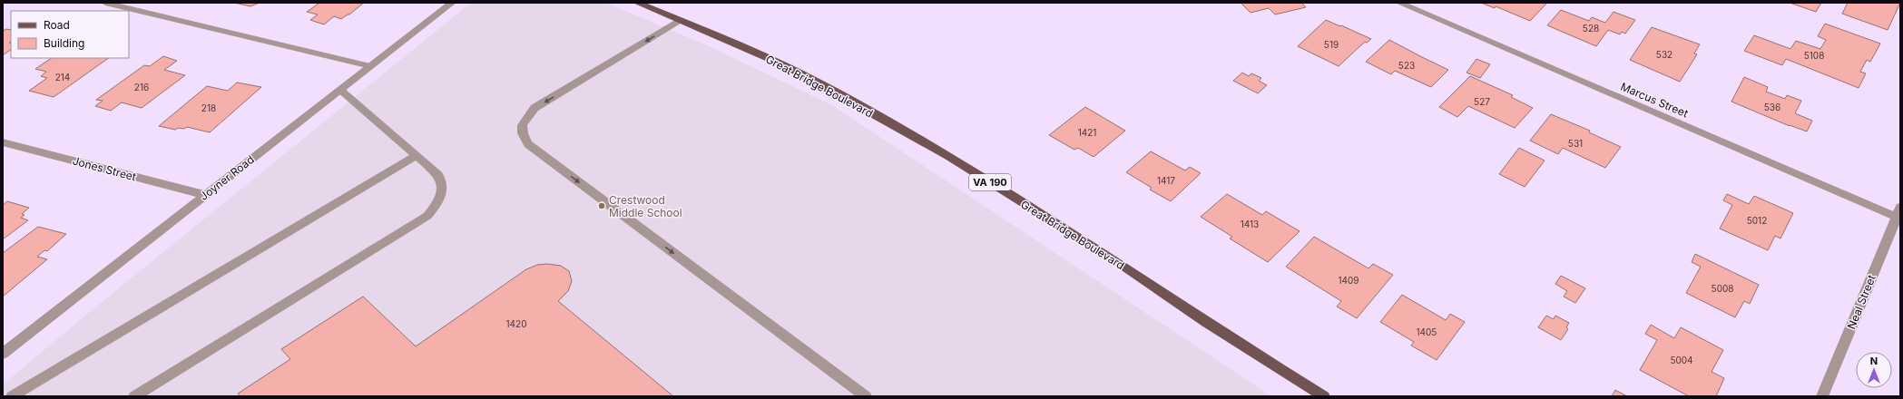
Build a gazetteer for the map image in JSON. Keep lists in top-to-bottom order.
{
  "streets": {
    "main road": ["Great Bridge Boulevard", "VA 190"],
    "street": [
      "Marcus Street",
      "Jones Street",
      "Joyner Road",
      "Neal Street"
    ]
  },
  "crossings": [
    ["Marcus Street", "Neal Street"],
    ["Jones Street", "Joyner Road"]
  ],
  "places": ["Crestwood Middle School"],
  "house_numbers": [
    "528",
    "519",
    "532",
    "5108",
    "523",
    "214",
    "216",
    "527",
    "536",
    "218",
    "1421",
    "531",
    "1417",
    "5012",
    "1413",
    "1409",
    "5008",
    "1420",
    "1405",
    "5004"
  ],
  "legend": ["Road", "Building"],
  "north": "top"
}
